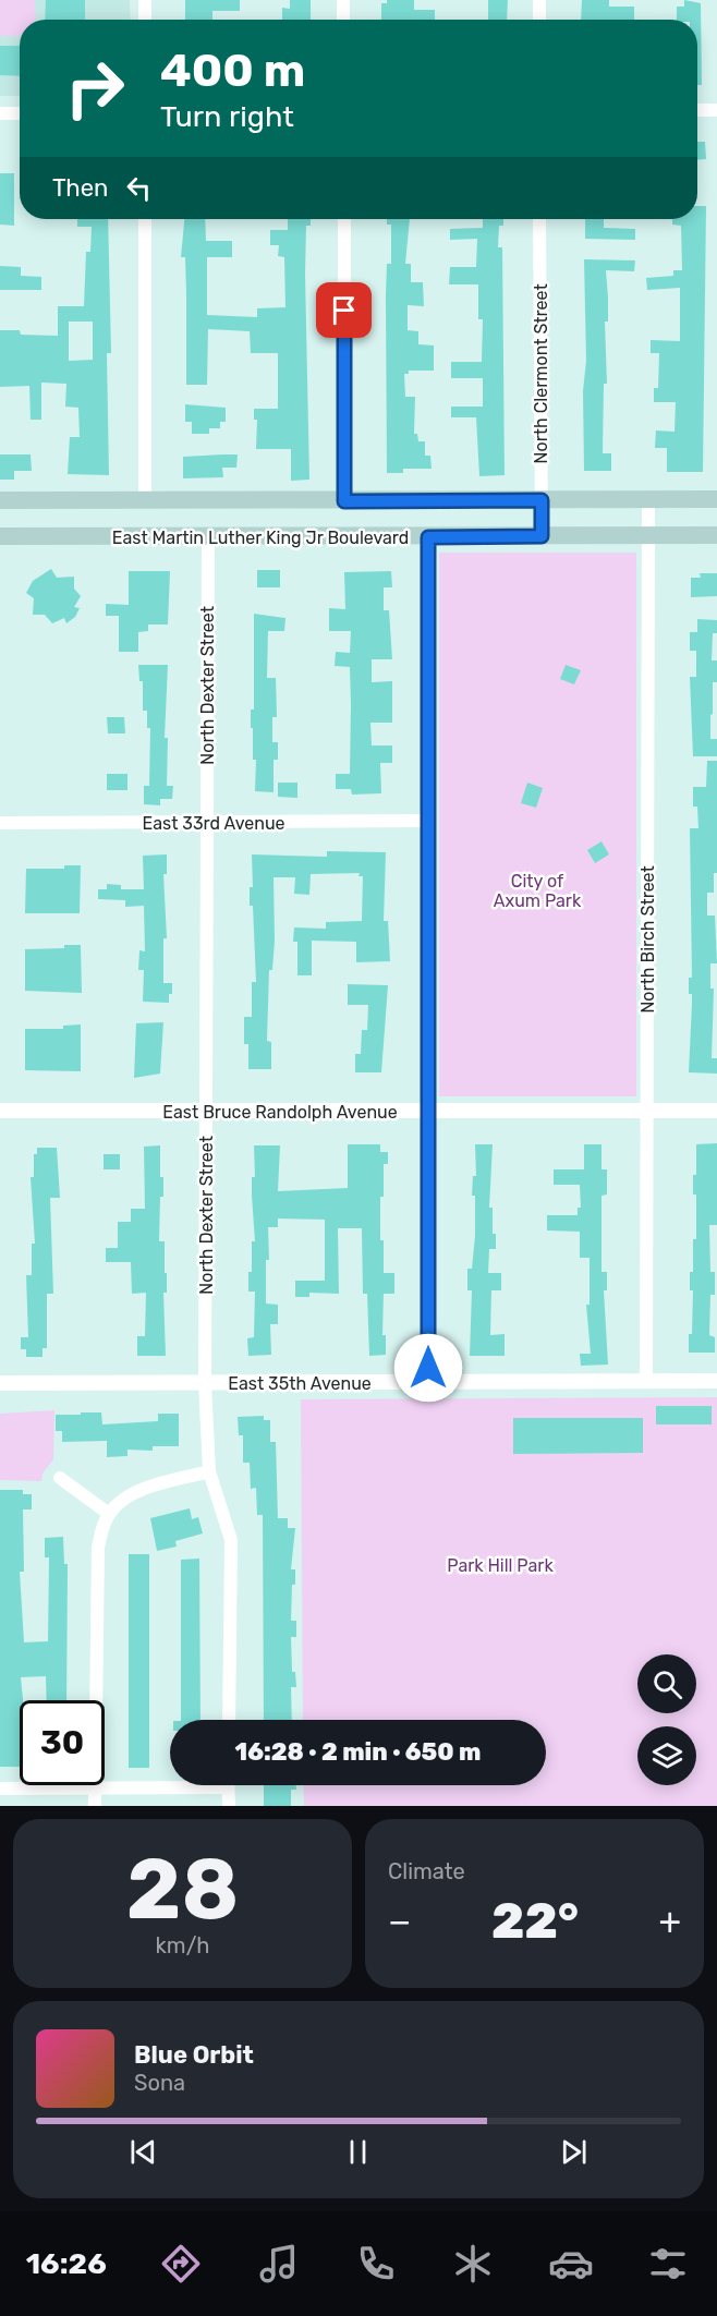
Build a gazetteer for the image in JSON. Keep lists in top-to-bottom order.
{
  "streets": {
    "main road": ["East Martin Luther King Jr Boulevard"],
    "street": [
      "North Clermont Street",
      "North Dexter Street",
      "East 33rd Avenue",
      "North Birch Street",
      "East Bruce Randolph Avenue",
      "East 35th Avenue"
    ]
  },
  "crossings": [
    ["North Clermont Street", "East Martin Luther King Jr Boulevard"],
    ["East Martin Luther King Jr Boulevard", "North Dexter Street"],
    ["East Martin Luther King Jr Boulevard", "North Birch Street"],
    ["North Dexter Street", "East 33rd Avenue"],
    ["North Dexter Street", "East Bruce Randolph Avenue"],
    ["North Dexter Street", "East 35th Avenue"],
    ["North Birch Street", "East Bruce Randolph Avenue"],
    ["North Birch Street", "East 35th Avenue"]
  ],
  "parks": ["City of Axum Park", "Park Hill Park"],
  "page": {
    "turn": ["400 m", "Turn right"],
    "then": "Then",
    "limit": "30",
    "trip": "16:28 · 2 min · 650 m",
    "tile": [
      ["28", "km/h"],
      "Climate"
    ],
    "heat": ["−", "22°", "+"],
    "song": ["Blue Orbit", "Sona"],
    "tabs": "16:26"
  }
}
